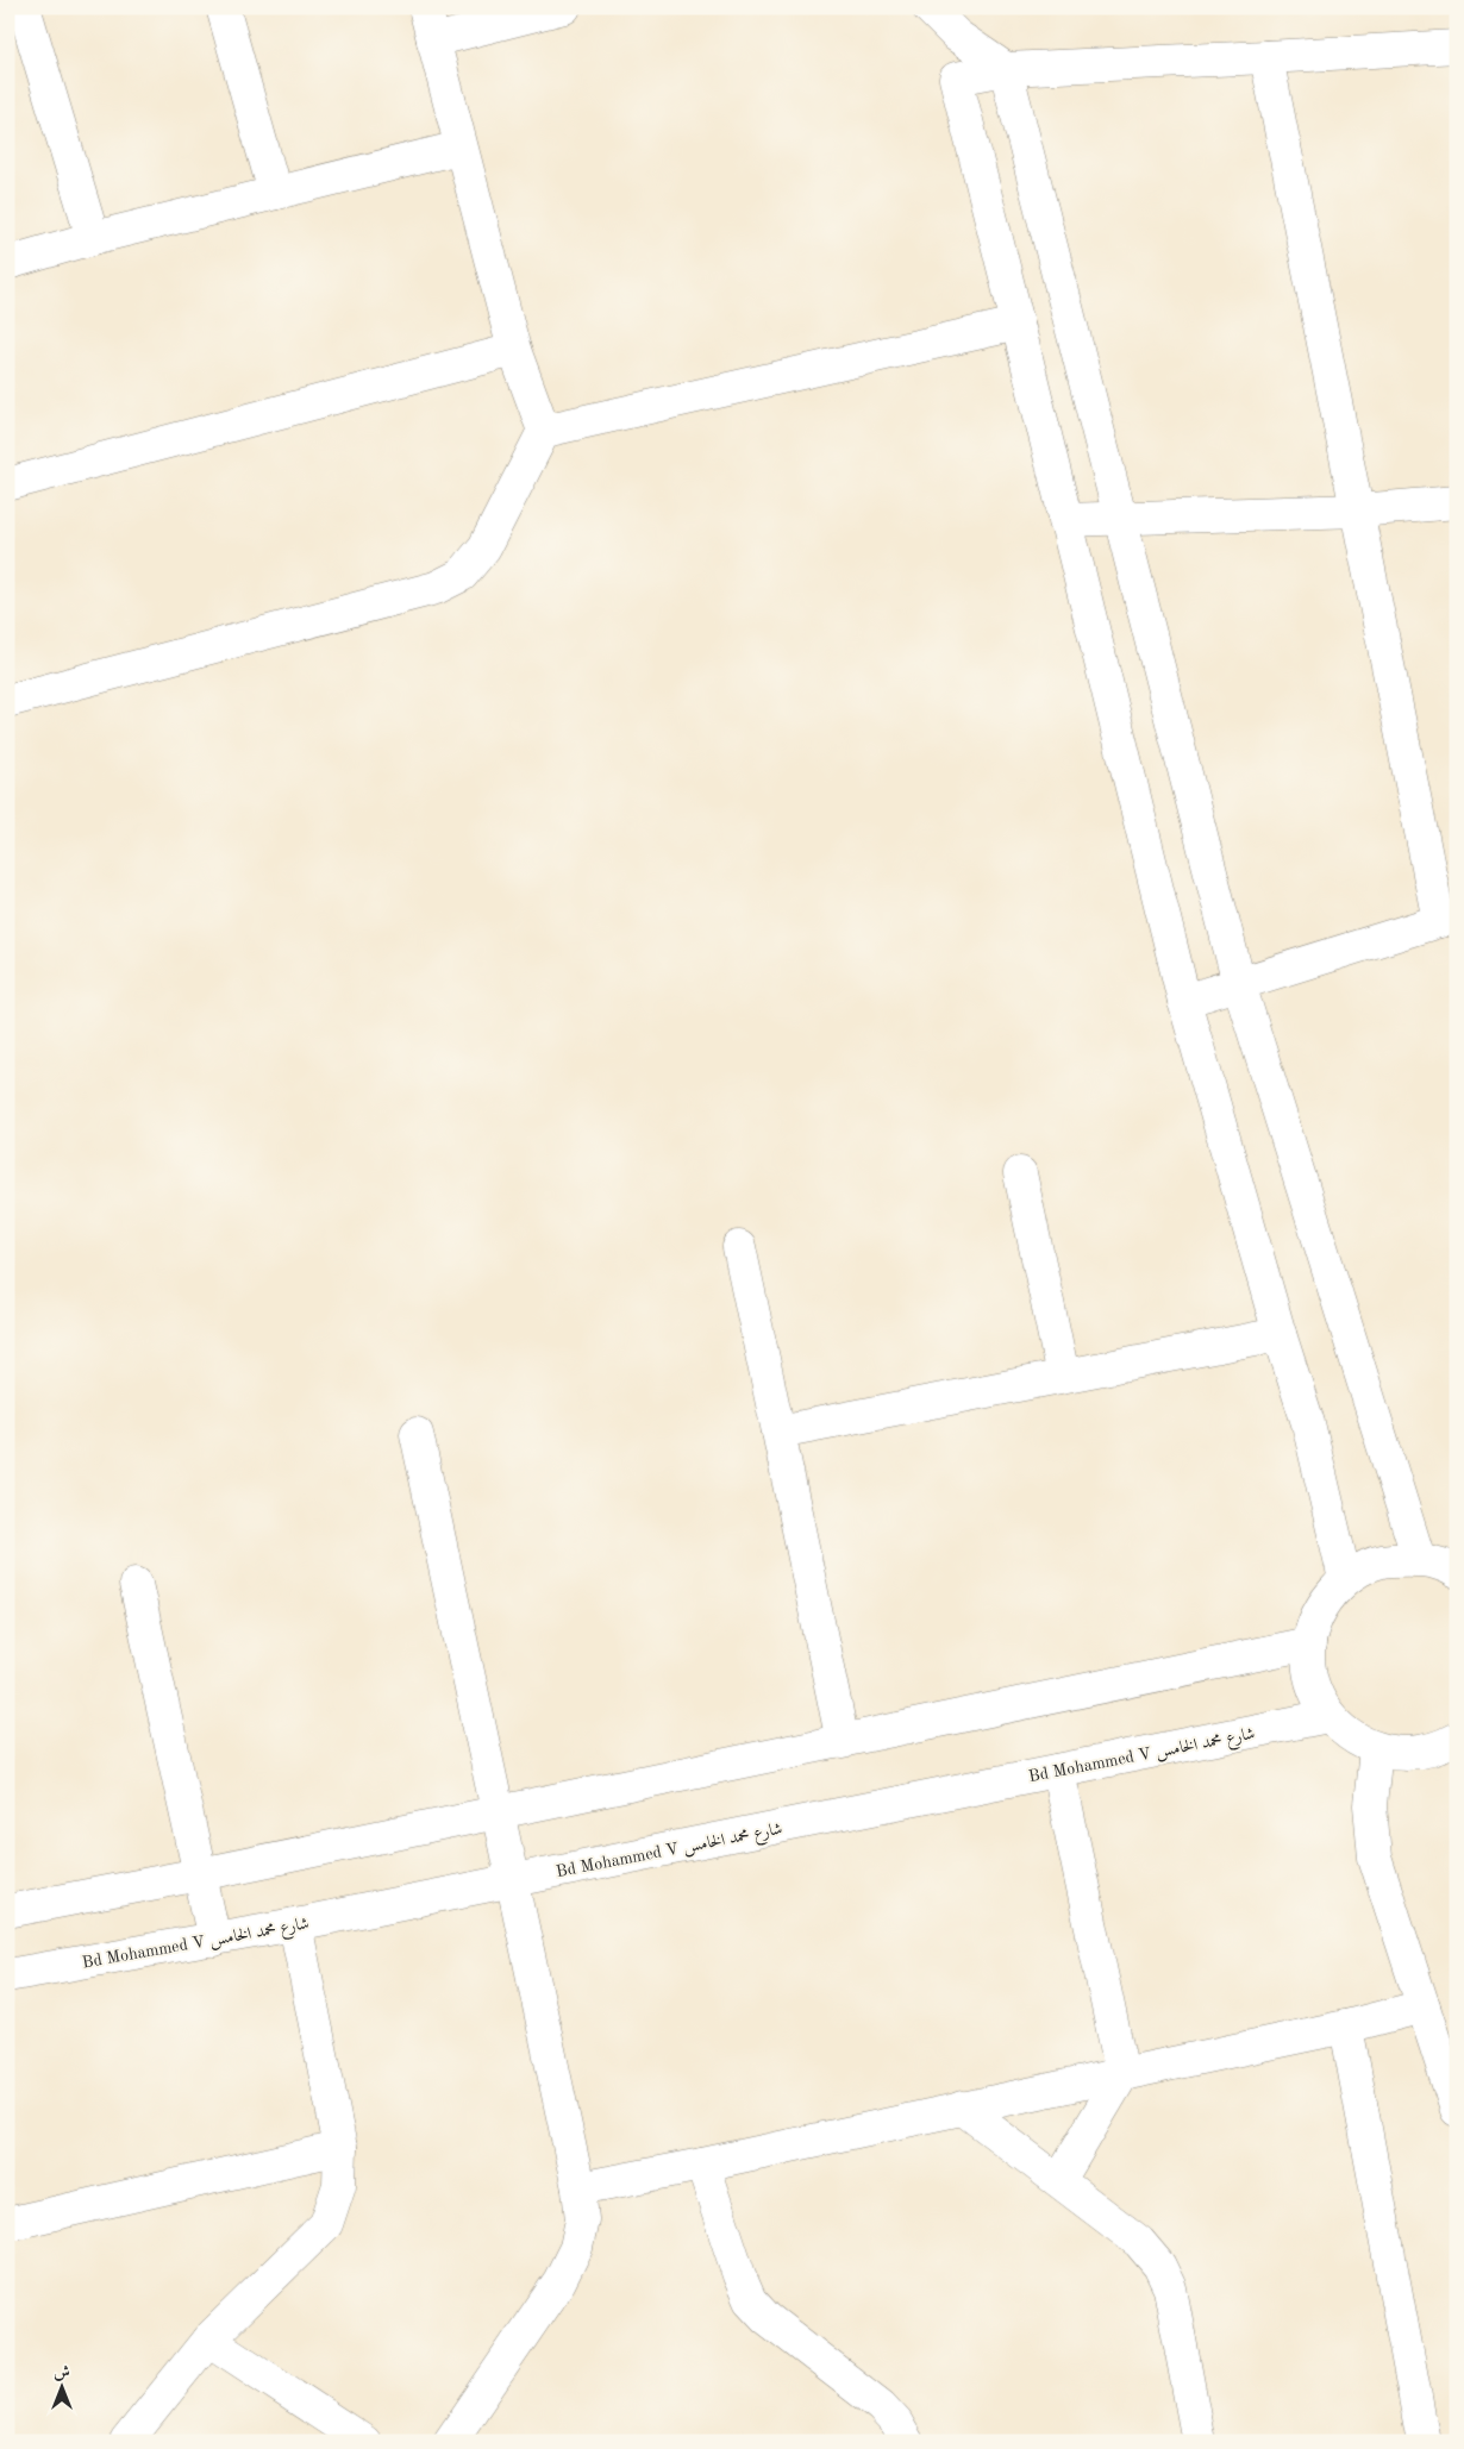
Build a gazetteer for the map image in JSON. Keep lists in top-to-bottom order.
{
  "streets": {
    "street": ["Bd Mohammed V شارع محمد الخامس"]
  },
  "north": "top"
}
